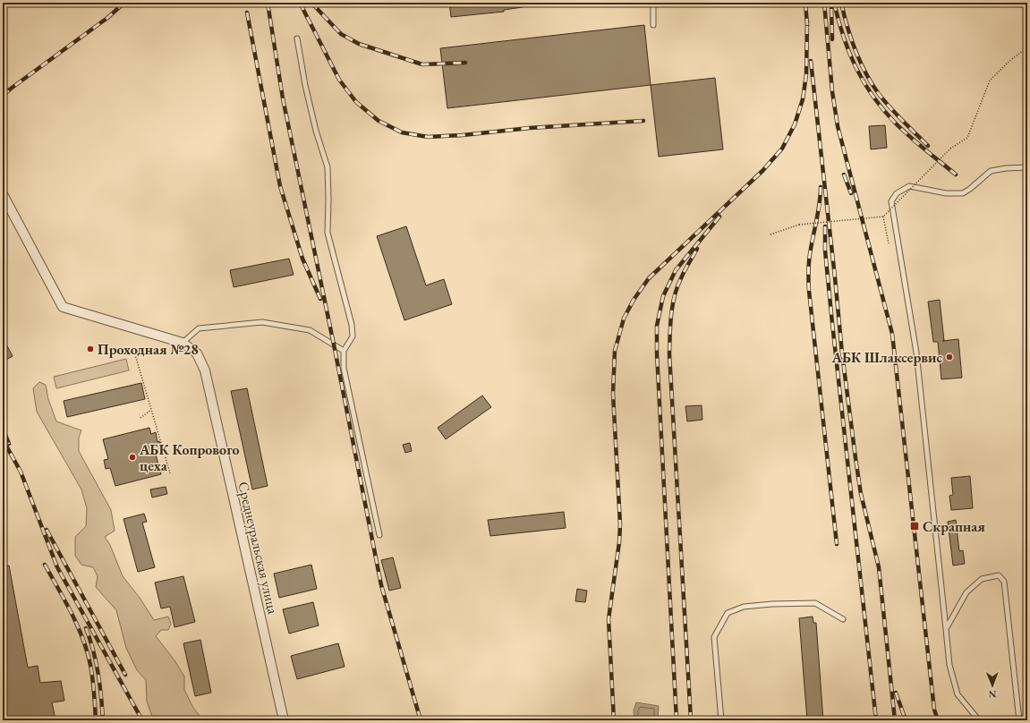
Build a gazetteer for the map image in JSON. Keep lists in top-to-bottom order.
{
  "streets": {
    "street": ["Среднеуральская улица"]
  },
  "places": {
    "other": ["Проходная №28", "АБК Шлаксервис", "АБК Копрового цеха"],
    "transit": ["Скрапная"]
  },
  "north": "bottom"
}
